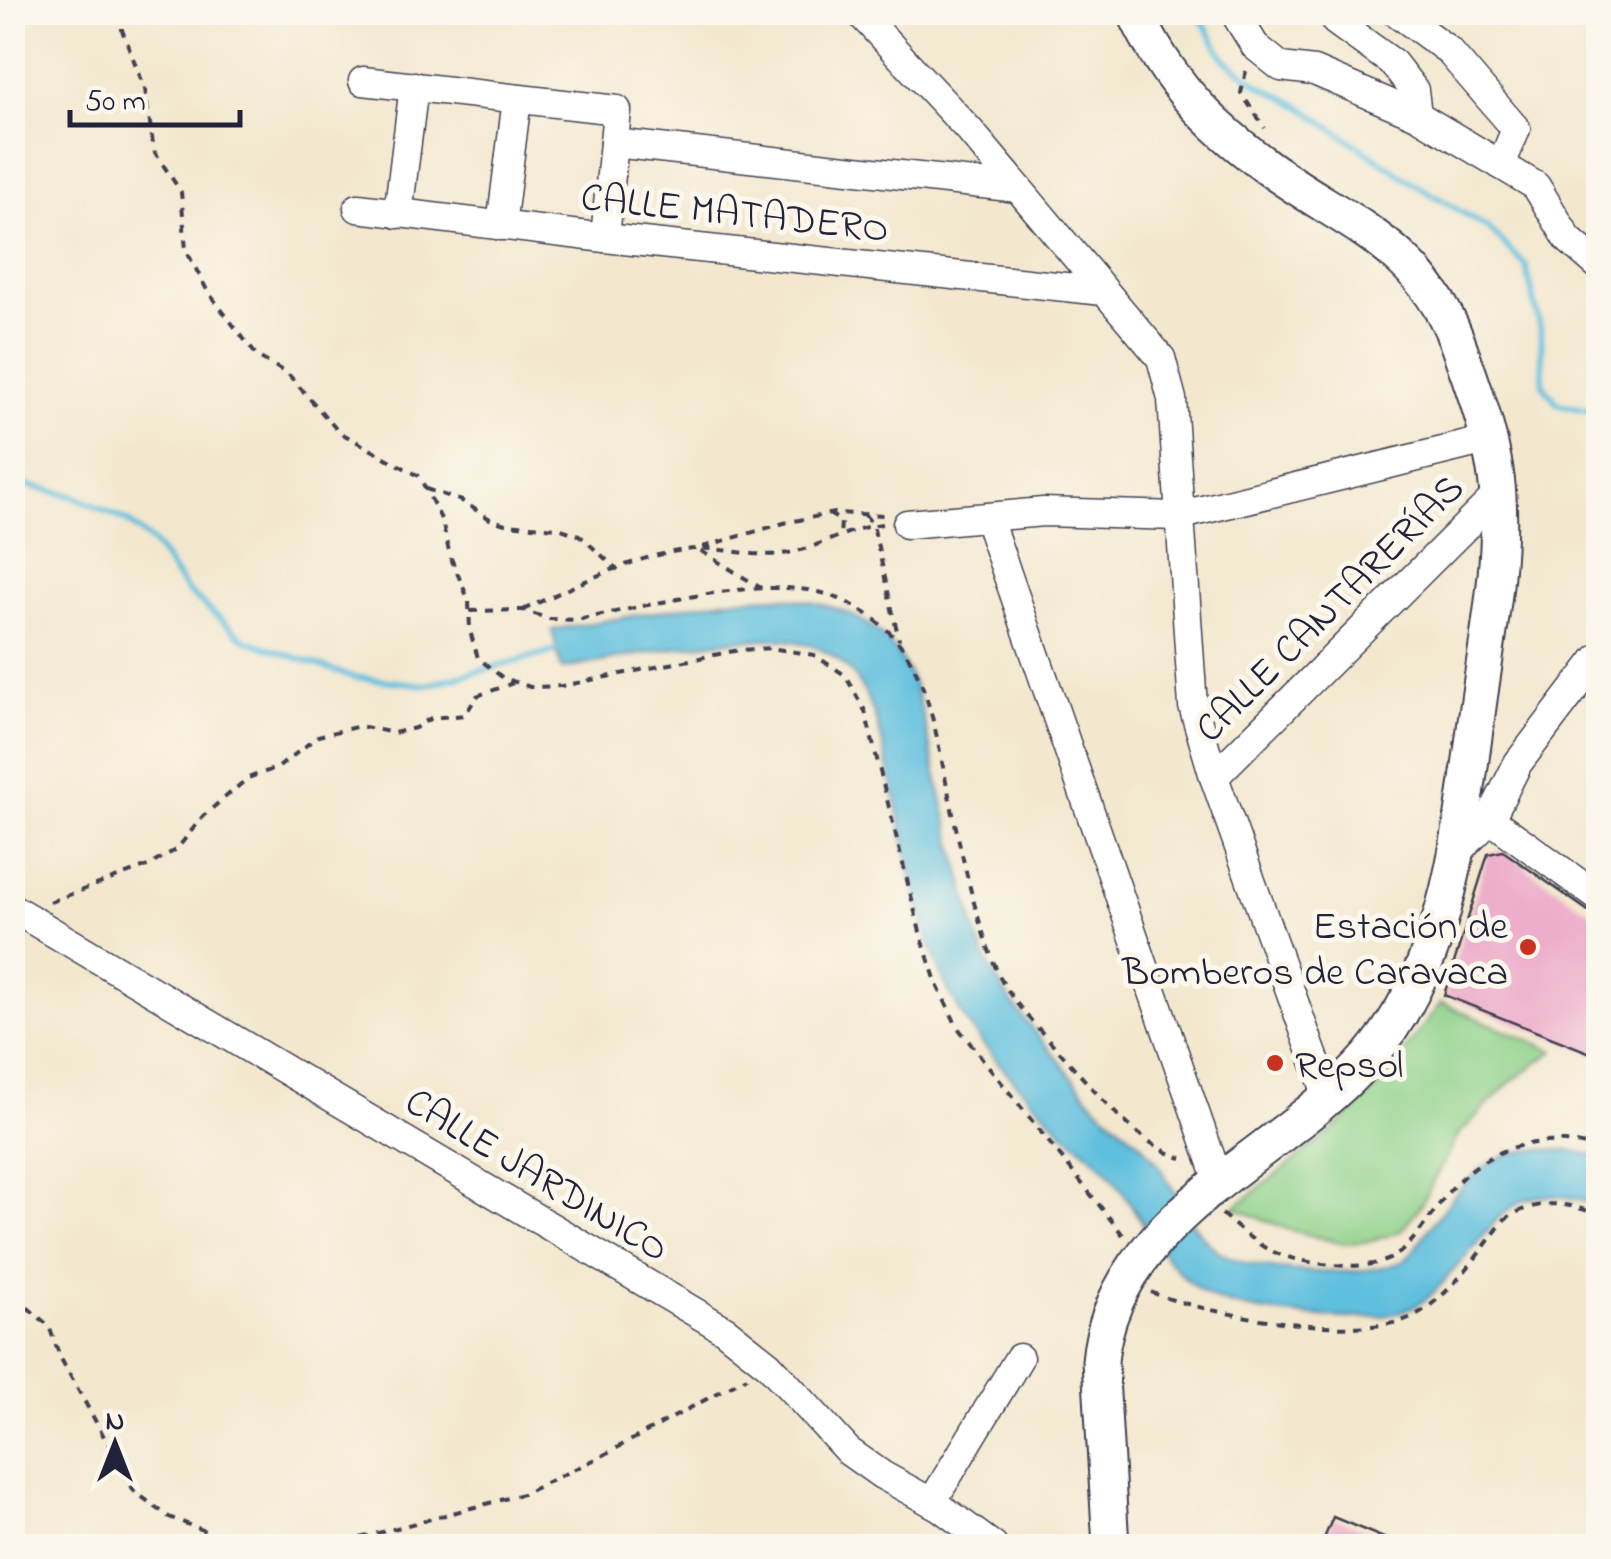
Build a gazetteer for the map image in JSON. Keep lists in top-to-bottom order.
{
  "streets": {
    "street": ["CALLE MATADERO", "CALLE CANTARERÍAS", "CALLE JARDINICO"]
  },
  "places": ["Estación de Bomberos de Caravaca", "Repsol"],
  "scale_bar": "50 m",
  "north": "top"
}
